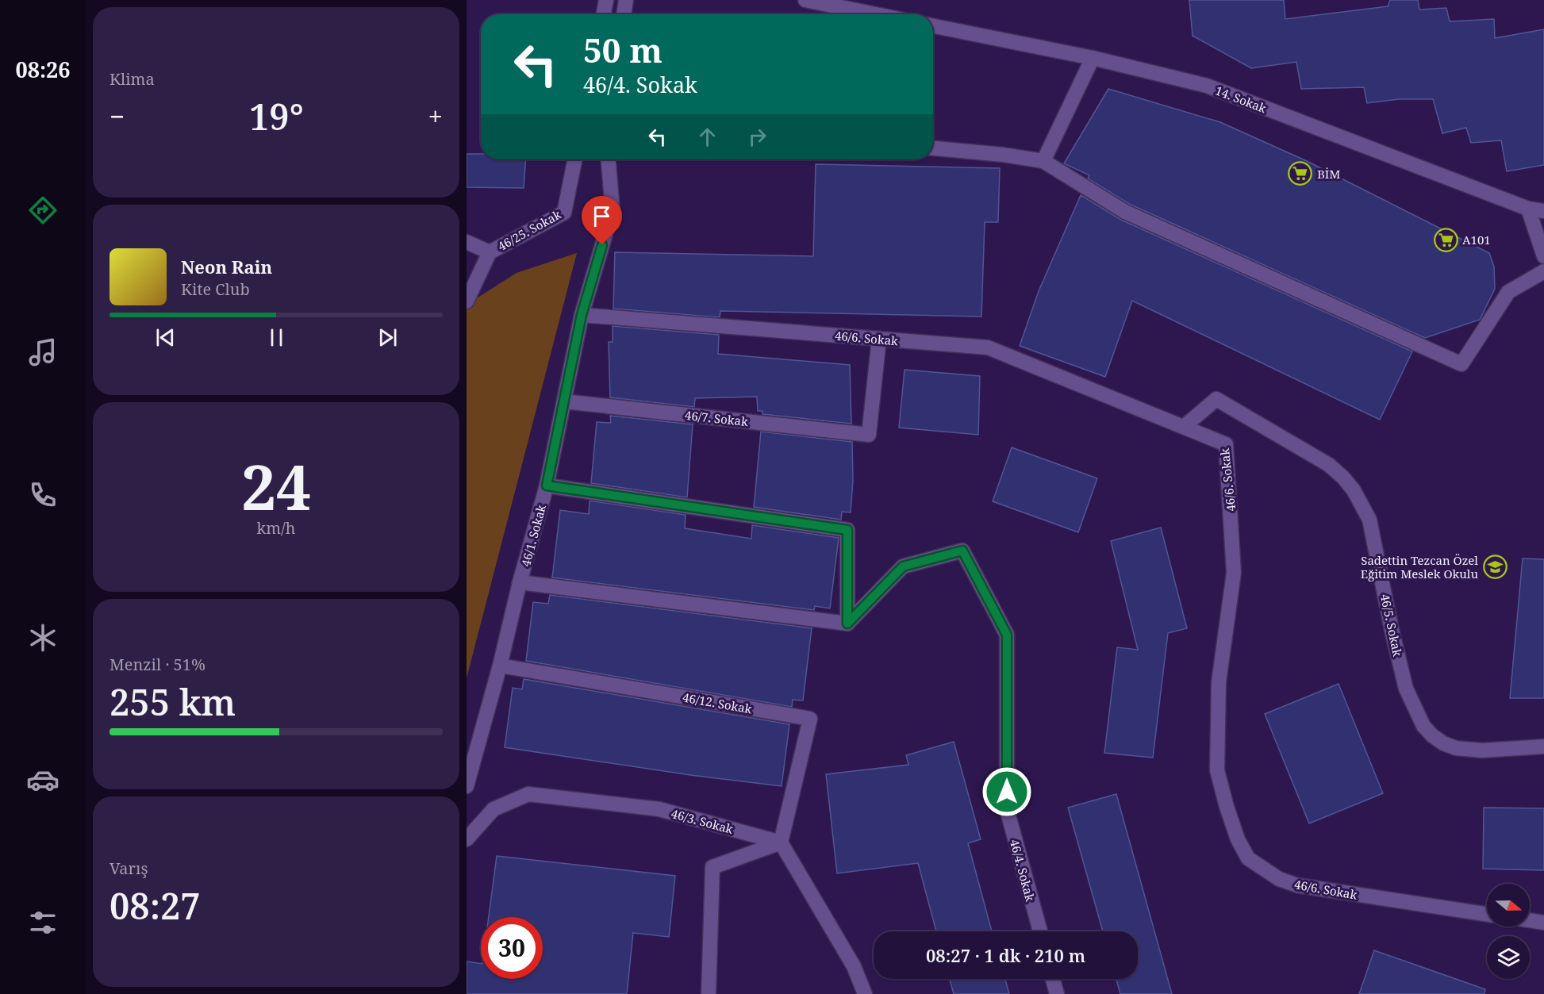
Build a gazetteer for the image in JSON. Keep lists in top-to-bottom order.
{
  "streets": {
    "street": [
      "14. Sokak",
      "46/25. Sokak",
      "46/6. Sokak",
      "46/7. Sokak",
      "46/1. Sokak",
      "46/5. Sokak",
      "46/12. Sokak",
      "46/3. Sokak",
      "46/4. Sokak"
    ]
  },
  "crossings": [
    ["46/6. Sokak", "46/7. Sokak"],
    ["46/6. Sokak", "46/1. Sokak"],
    ["46/6. Sokak", "46/5. Sokak"],
    ["46/7. Sokak", "46/1. Sokak"],
    ["46/1. Sokak", "46/12. Sokak"],
    ["46/1. Sokak", "46/4. Sokak"],
    ["46/12. Sokak", "46/3. Sokak"]
  ],
  "places": {
    "supermarket": ["BİM", "A101"],
    "school or university": ["Sadettin Tezcan Özel Eğitim Meslek Okulu"]
  },
  "north": "right",
  "page": {
    "tabs": "08:26",
    "tile": [
      "Klima",
      ["24", "km/h"],
      ["Menzil · 51%", "255 km"],
      ["Varış", "08:27"]
    ],
    "turn": ["50 m", "46/4. Sokak"],
    "heat": ["−", "19°", "+"],
    "song": ["Neon Rain", "Kite Club"],
    "limit": "30",
    "trip": "08:27 · 1 dk · 210 m"
  }
}
